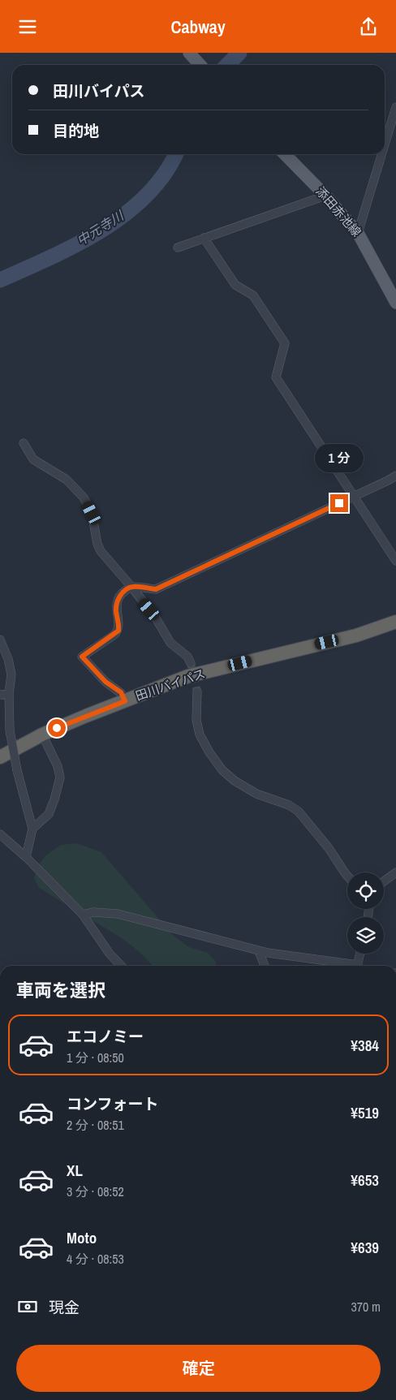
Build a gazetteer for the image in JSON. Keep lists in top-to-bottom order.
{
  "streets": {
    "highway": ["田川バイパス"],
    "main road": ["添田赤池線"]
  },
  "water": ["中元寺川"],
  "page": {
    "header": "Cabway",
    "banner": ["田川バイパス", "目的地"],
    "bubble": "1 分",
    "heading": "車両を選択",
    "list": [
      {
        "name": "エコノミー",
        "note": "1 分 · 08:50",
        "value": "¥384"
      },
      {
        "name": "コンフォート",
        "note": "2 分 · 08:51",
        "value": "¥519"
      },
      {
        "name": "XL",
        "note": "3 分 · 08:52",
        "value": "¥653"
      },
      {
        "name": "Moto",
        "note": "4 分 · 08:53",
        "value": "¥639"
      }
    ],
    "pay": ["現金", "370 m"],
    "buttons": "確定"
  }
}
